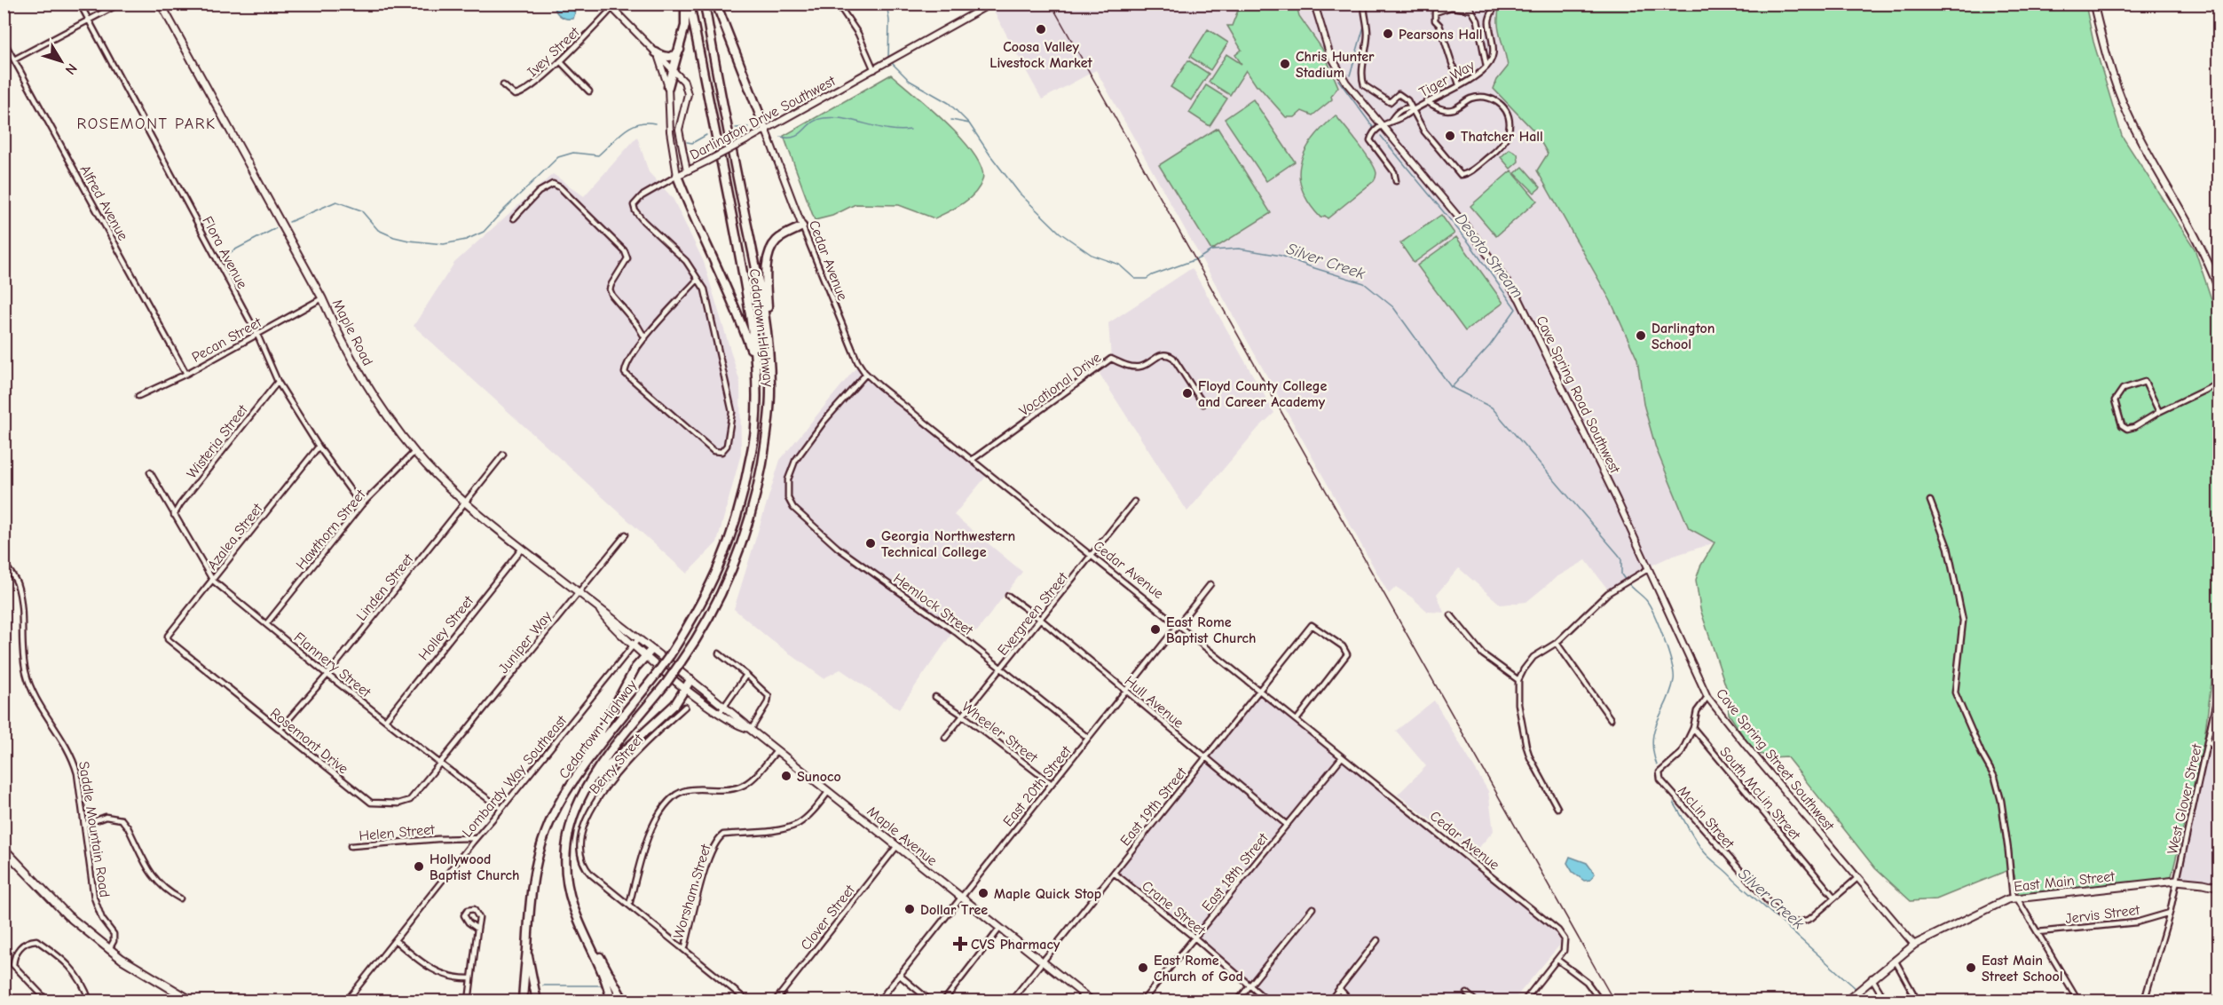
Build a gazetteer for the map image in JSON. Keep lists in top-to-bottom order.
{
  "streets": {
    "highway": ["Cedartown Highway"],
    "main road": ["Maple Road", "Maple Avenue", "East Main Street"],
    "street": [
      "Ivey Street",
      "Tiger Way",
      "Darlington Drive Southwest",
      "Alfred Avenue",
      "Flora Avenue",
      "Cedar Avenue",
      "Pecan Street",
      "Vocational Drive",
      "Cave Spring Road Southwest",
      "Wisteria Street",
      "Hawthorn Street",
      "Azalea Street",
      "Linden Street",
      "Hemlock Street",
      "Evergreen Street",
      "Holley Street",
      "Juniper Way",
      "Flannery Street",
      "Hull Avenue",
      "Wheeler Street",
      "Rosemont Drive",
      "Cave Spring Street Southwest",
      "Berry Street",
      "Lombardy Way Southeast",
      "East 20th Street",
      "South McLin Street",
      "West Glover Street",
      "East 19th Street",
      "McLin Street",
      "Saddle Mountain Road",
      "Helen Street",
      "East 18th Street",
      "Worsham Street",
      "Crane Street",
      "Jervis Street",
      "Clover Street"
    ]
  },
  "crossings": [
    ["Tiger Way", "Cave Spring Road Southwest"],
    ["Darlington Drive Southwest", "Cedar Avenue"],
    ["Alfred Avenue", "Pecan Street"],
    ["Flora Avenue", "Pecan Street"],
    ["Flora Avenue", "Wisteria Street"],
    ["Flora Avenue", "Hawthorn Street"],
    ["Flora Avenue", "Azalea Street"],
    ["Cedar Avenue", "Vocational Drive"],
    ["Cedar Avenue", "Hemlock Street"],
    ["Cedar Avenue", "Evergreen Street"],
    ["Cedar Avenue", "East 20th Street"],
    ["Cedar Avenue", "East 19th Street"],
    ["Cedar Avenue", "East 18th Street"],
    ["Cedartown Highway", "Maple Road"],
    ["Cedartown Highway", "Maple Avenue"],
    ["Maple Road", "Pecan Street"],
    ["Maple Road", "Hawthorn Street"],
    ["Maple Road", "Linden Street"],
    ["Maple Road", "Holley Street"],
    ["Maple Road", "Juniper Way"],
    ["Maple Road", "Lombardy Way Southeast"],
    ["Maple Road", "Maple Avenue"],
    ["Cave Spring Road Southwest", "Cave Spring Street Southwest"],
    ["Wisteria Street", "Flannery Street"],
    ["Hawthorn Street", "Flannery Street"],
    ["Azalea Street", "Flannery Street"],
    ["Azalea Street", "Rosemont Drive"],
    ["Linden Street", "Flannery Street"],
    ["Linden Street", "Rosemont Drive"],
    ["Hemlock Street", "Evergreen Street"],
    ["Hemlock Street", "East 20th Street"],
    ["Evergreen Street", "Hull Avenue"],
    ["Evergreen Street", "Wheeler Street"],
    ["Holley Street", "Flannery Street"],
    ["Juniper Way", "Flannery Street"],
    ["Juniper Way", "Rosemont Drive"],
    ["Flannery Street", "Rosemont Drive"],
    ["Flannery Street", "Lombardy Way Southeast"],
    ["Hull Avenue", "East 20th Street"],
    ["Hull Avenue", "East 19th Street"],
    ["Hull Avenue", "East 18th Street"],
    ["Wheeler Street", "East 20th Street"],
    ["Cave Spring Street Southwest", "McLin Street"],
    ["Cave Spring Street Southwest", "East Main Street"],
    ["Lombardy Way Southeast", "Helen Street"],
    ["East 20th Street", "Maple Avenue"],
    ["South McLin Street", "McLin Street"],
    ["West Glover Street", "East Main Street"],
    ["West Glover Street", "Jervis Street"],
    ["East 19th Street", "Maple Avenue"],
    ["East 19th Street", "Crane Street"],
    ["Maple Avenue", "Worsham Street"],
    ["Maple Avenue", "Clover Street"],
    ["East 18th Street", "Crane Street"]
  ],
  "districts": ["ROSEMONT PARK"],
  "water": ["Desoto Stream", "Silver Creek"],
  "places": {
    "other": [
      "Coosa Valley Livestock Market",
      "Pearsons Hall",
      "Chris Hunter Stadium",
      "Thatcher Hall",
      "Darlington School",
      "Floyd County College and Career Academy",
      "Georgia Northwestern Technical College",
      "East Rome Baptist Church",
      "Sunoco",
      "Hollywood Baptist Church",
      "Maple Quick Stop",
      "Dollar Tree",
      "East Rome Church of God",
      "East Main Street School"
    ],
    "health": ["CVS Pharmacy"]
  },
  "north": "bottom right"
}
